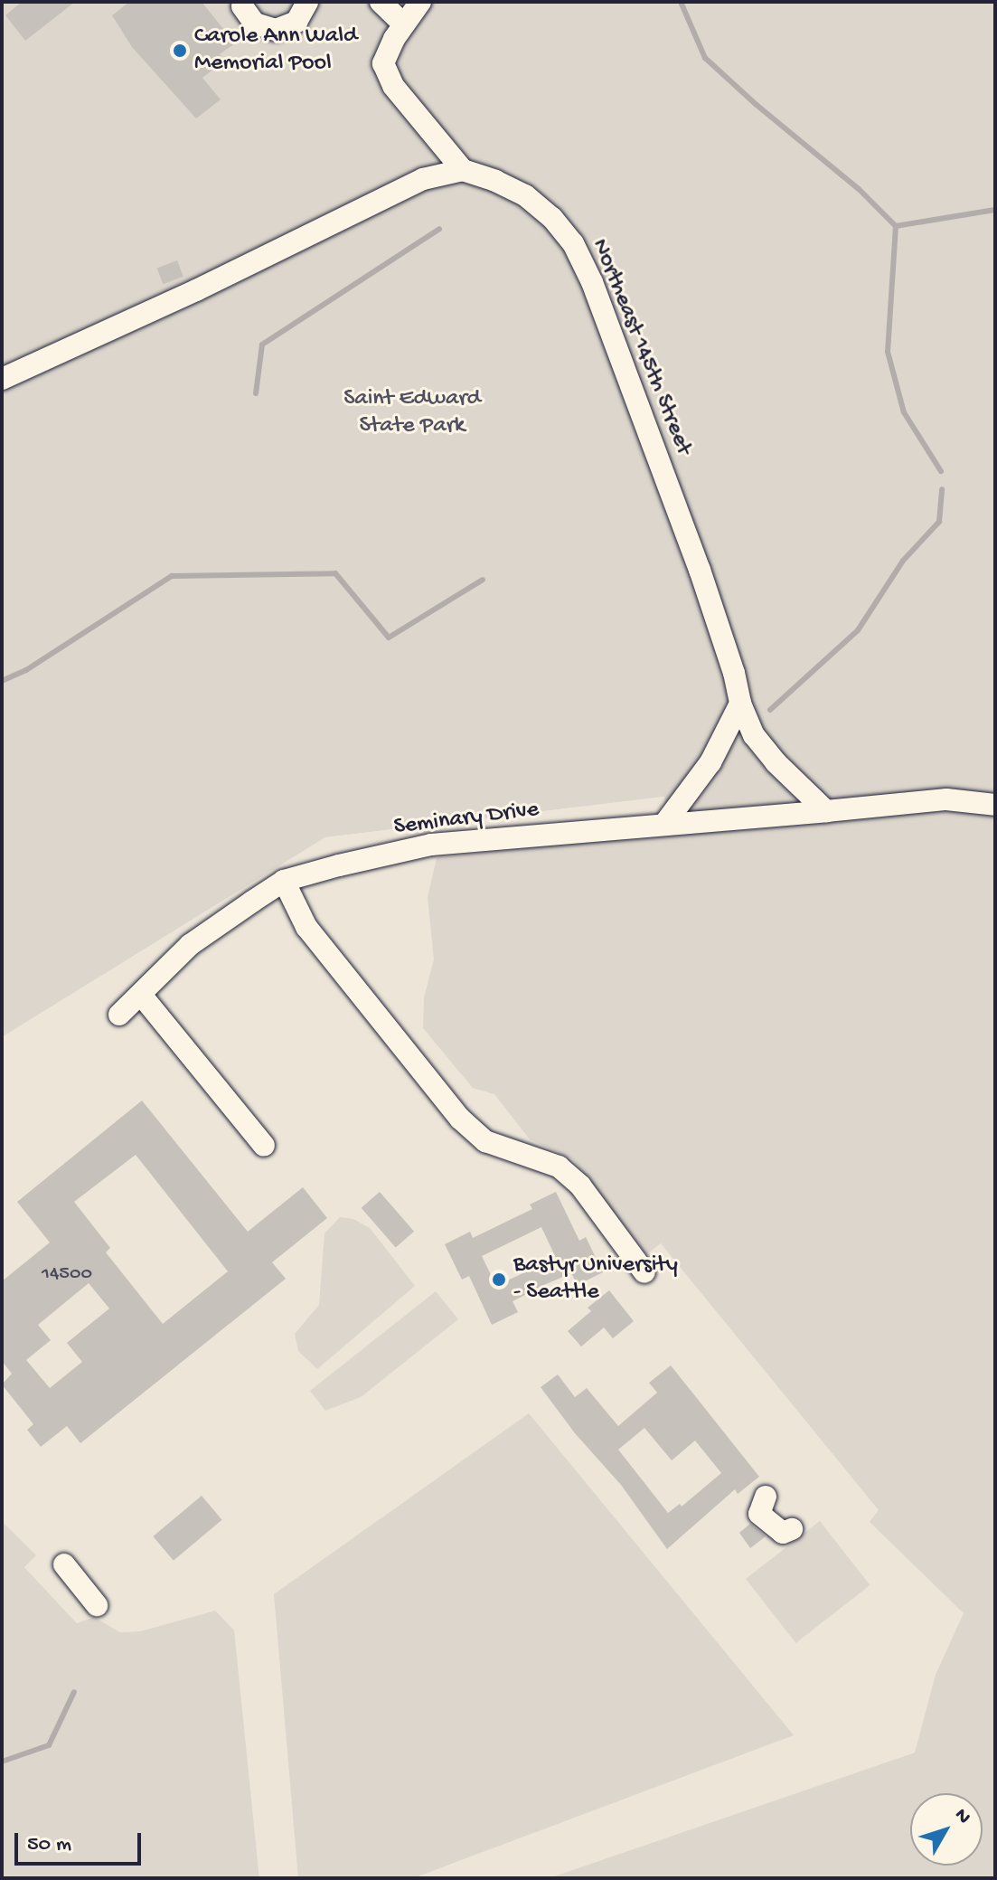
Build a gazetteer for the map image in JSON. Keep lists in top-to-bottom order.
{
  "streets": {
    "street": ["Northeast 145th Street", "Seminary Drive"]
  },
  "crossings": [
    ["Northeast 145th Street", "Seminary Drive"]
  ],
  "parks": ["Saint Edward State Park"],
  "places": ["Carole Ann Wald Memorial Pool", "Bastyr University - Seattle"],
  "house_numbers": ["14500"],
  "scale_bar": "50 m",
  "north": "top right"
}
